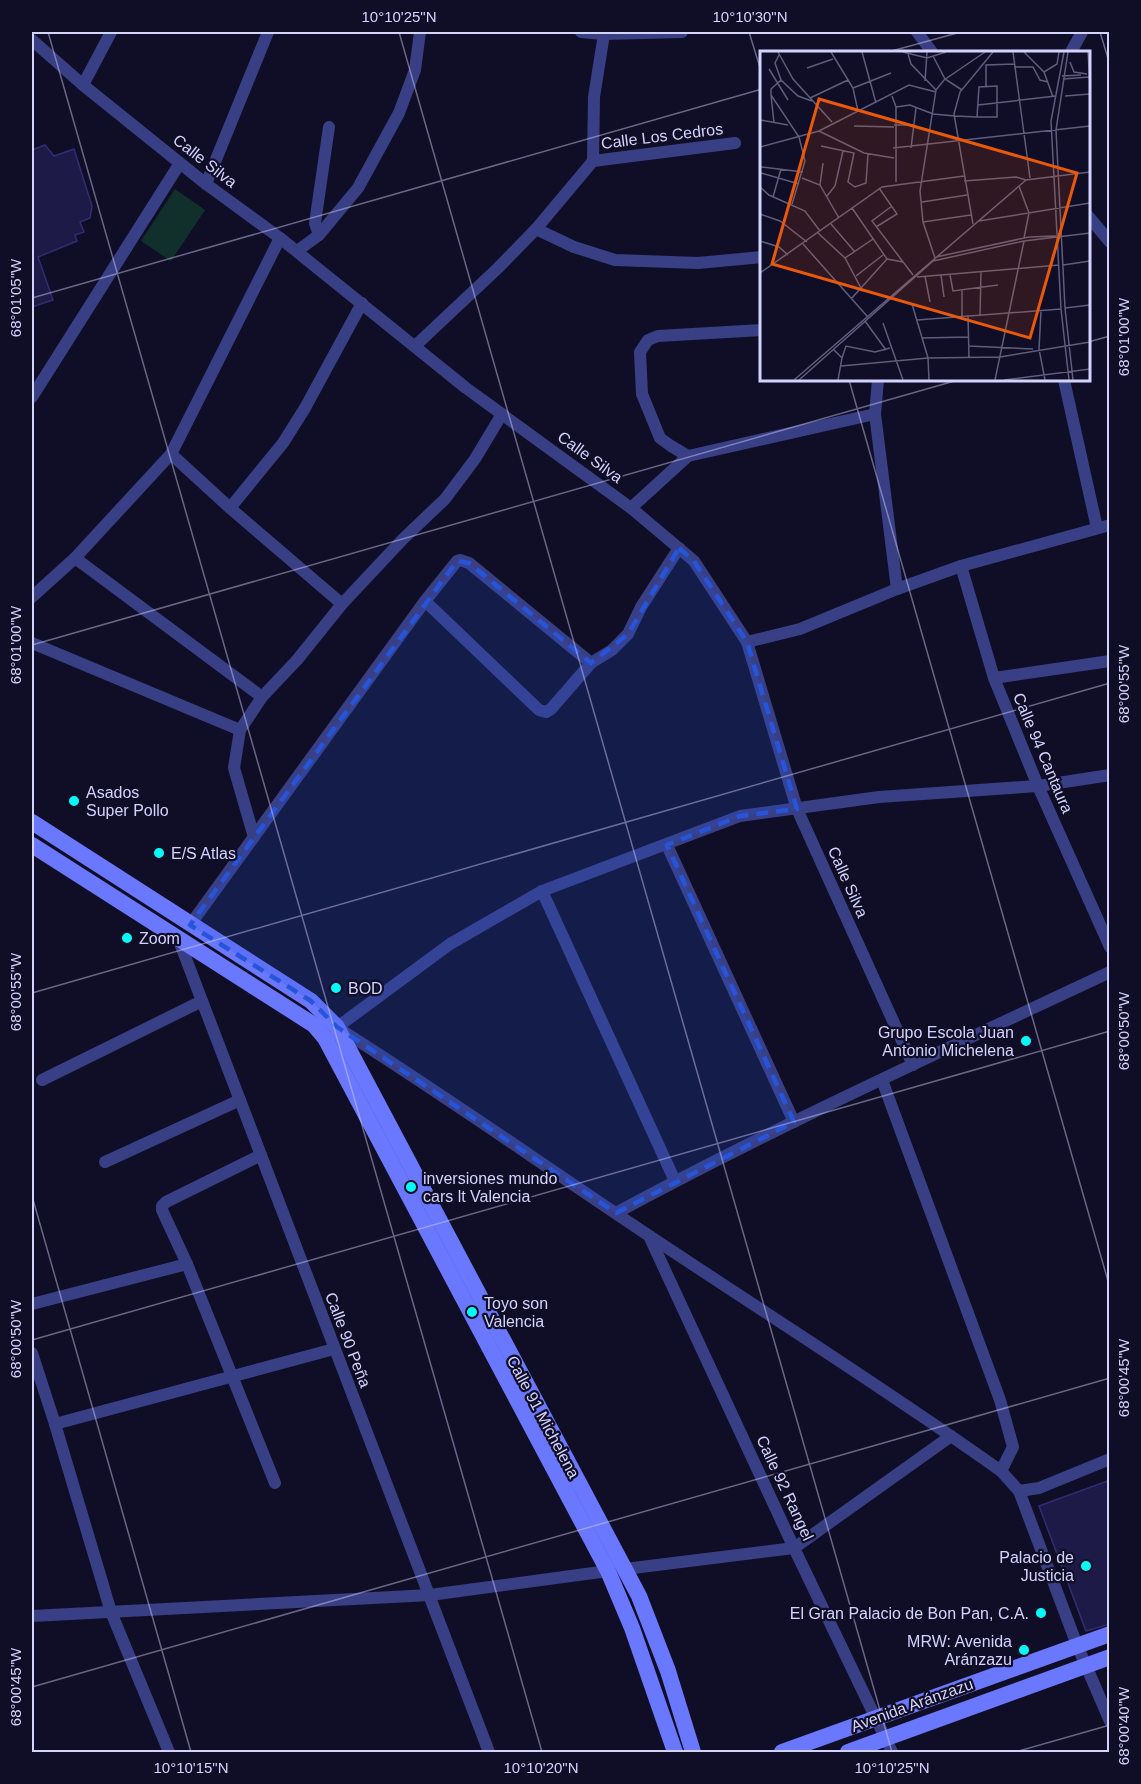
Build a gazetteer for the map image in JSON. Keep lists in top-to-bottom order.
{
  "streets": {
    "street": [
      "Calle Los Cedros",
      "Calle Silva",
      "Calle 94 Cantaura",
      "Calle 90 Peña",
      "Calle 91 Michelena",
      "Calle 92 Rangel",
      "Avenida Aránzazu"
    ]
  },
  "crossings": [
    ["Calle 92 Rangel", "Avenida Aránzazu"]
  ],
  "places": [
    "Asados Super Pollo",
    "E/S Atlas",
    "Zoom",
    "BOD",
    "Grupo Escola Juan Antonio Michelena",
    "inversiones mundo cars lt Valencia",
    "Toyo son Valencia",
    "Palacio de Justicia",
    "El Gran Palacio de Bon Pan, C.A.",
    "MRW: Avenida Aránzazu"
  ],
  "coordinates": [
    "10°10'25\"N",
    "10°10'30\"N",
    "68°01'05\"W",
    "68°01'00\"W",
    "68°00'55\"W",
    "68°00'50\"W",
    "68°00'45\"W",
    "68°00'40\"W",
    "10°10'15\"N",
    "10°10'20\"N"
  ]
}
